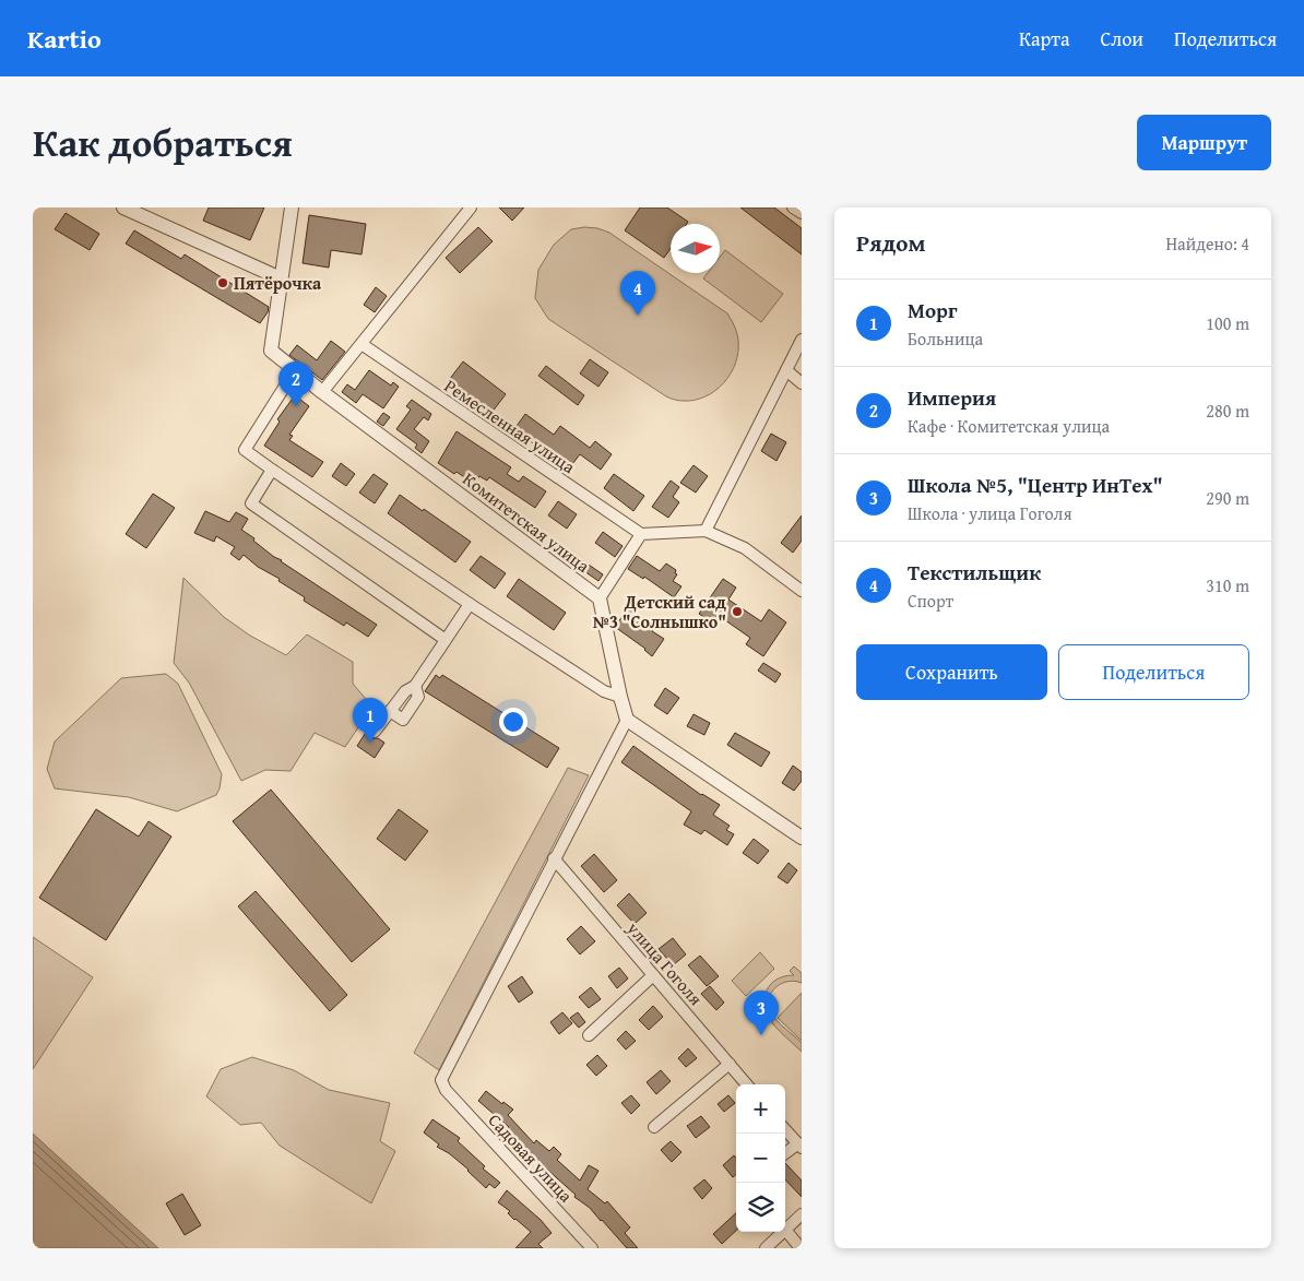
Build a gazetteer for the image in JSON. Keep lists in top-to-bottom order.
{
  "streets": {
    "street": [
      "Ремесленная улица",
      "Комитетская улица",
      "улица Гоголя",
      "Садовая улица"
    ]
  },
  "crossings": [
    ["улица Гоголя", "Садовая улица"]
  ],
  "places": ["Пятёрочка", "Детский сад №3 \"Солнышко\""],
  "north": "right",
  "page": {
    "header": "Kartio",
    "nav": ["Карта", "Слои", "Поделиться"],
    "title": "Как добраться",
    "buttons": [
      "Маршрут",
      ["Сохранить", "Поделиться"]
    ],
    "heading": ["Рядом", "Найдено: 4"],
    "pins": [
      "4",
      "2",
      "1",
      "3"
    ],
    "list": [
      {
        "mark": "1",
        "name": "Морг",
        "note": "Больница",
        "value": "100 m"
      },
      {
        "mark": "2",
        "name": "Империя",
        "note": "Кафе · Комитетская улица",
        "value": "280 m"
      },
      {
        "mark": "3",
        "name": "Школа №5, \"Центр ИнТех\"",
        "note": "Школа · улица Гоголя",
        "value": "290 m"
      },
      {
        "mark": "4",
        "name": "Текстильщик",
        "note": "Спорт",
        "value": "310 m"
      }
    ],
    "map_buttons": ["+", "−"]
  }
}
